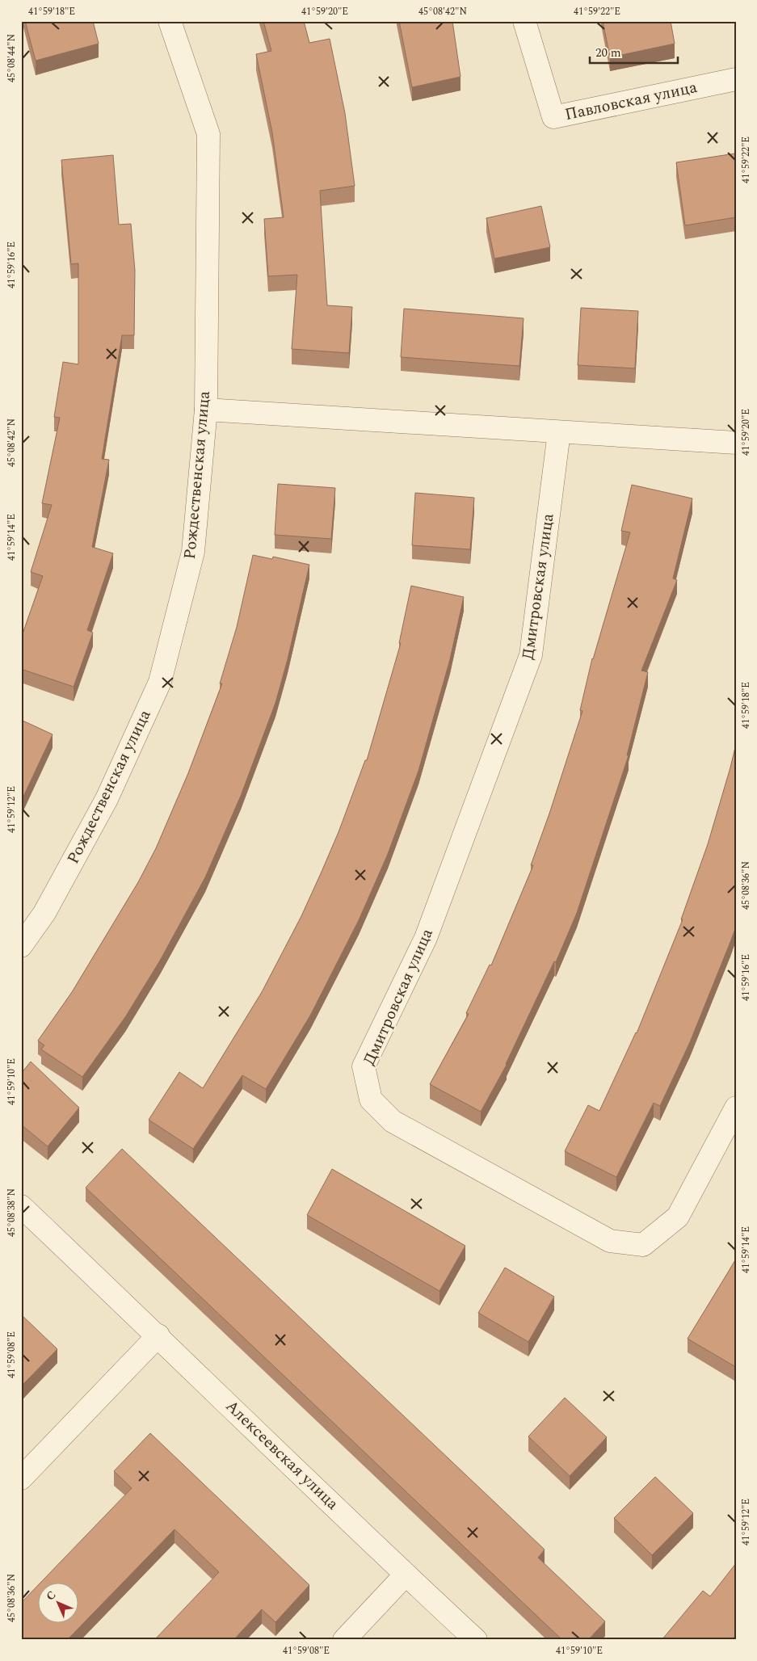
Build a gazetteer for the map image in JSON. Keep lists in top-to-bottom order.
{
  "streets": {
    "street": [
      "Павловская улица",
      "Рождественская улица",
      "Дмитровская улица",
      "Алексеевская улица"
    ]
  },
  "scale_bar": "20 m",
  "north": "top left",
  "coordinates": [
    "41°59'18\"E",
    "41°59'20\"E",
    "45°08'42\"N",
    "41°59'22\"E",
    "45°08'44\"N",
    "41°59'16\"E",
    "41°59'14\"E",
    "41°59'12\"E",
    "45°08'36\"N",
    "41°59'10\"E",
    "45°08'38\"N",
    "41°59'08\"E"
  ]
}
